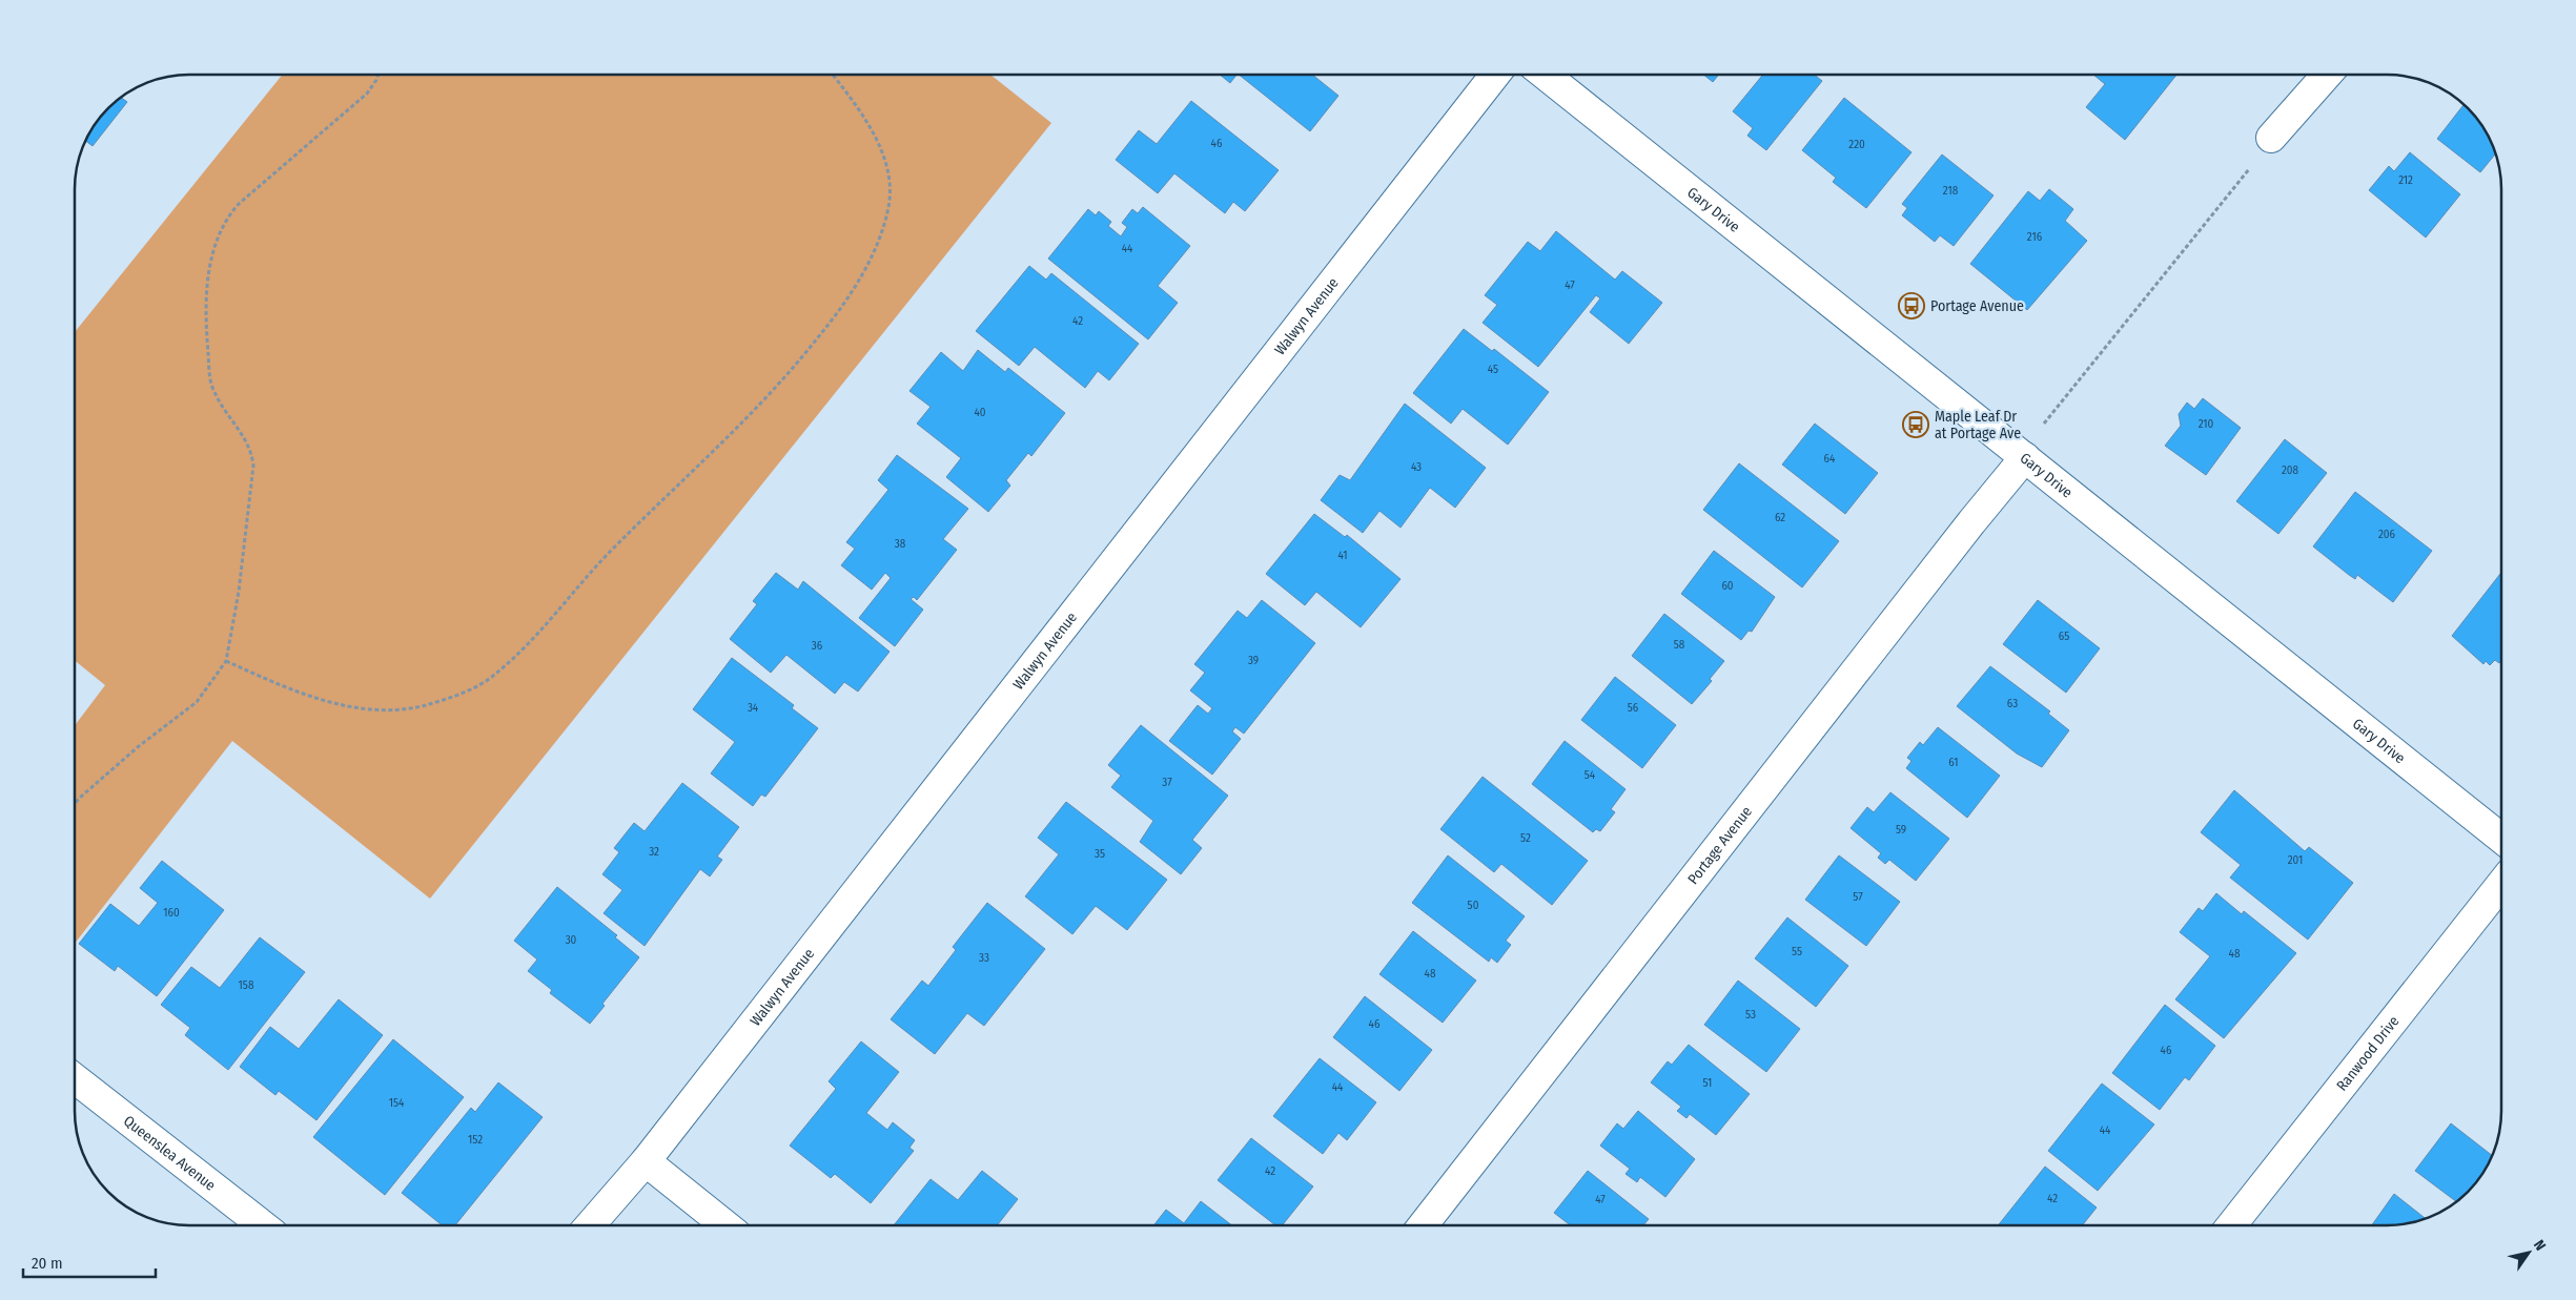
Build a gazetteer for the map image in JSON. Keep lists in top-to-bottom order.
{
  "streets": {
    "street": [
      "Gary Drive",
      "Walwyn Avenue",
      "Portage Avenue",
      "Ranwood Drive",
      "Queenslea Avenue"
    ]
  },
  "crossings": [
    ["Gary Drive", "Portage Avenue"]
  ],
  "places": {
    "bus stop": ["Portage Avenue", "Maple Leaf Dr at Portage Ave"]
  },
  "house_numbers": [
    "46",
    "220",
    "212",
    "218",
    "216",
    "44",
    "47",
    "42",
    "45",
    "40",
    "210",
    "64",
    "43",
    "208",
    "62",
    "206",
    "38",
    "41",
    "60",
    "65",
    "58",
    "36",
    "39",
    "63",
    "34",
    "56",
    "61",
    "54",
    "37",
    "59",
    "52",
    "32",
    "35",
    "201",
    "57",
    "50",
    "160",
    "30",
    "55",
    "48",
    "33",
    "48",
    "158",
    "53",
    "46",
    "46",
    "51",
    "44",
    "154",
    "44",
    "152",
    "42",
    "42",
    "47"
  ],
  "scale_bar": "20 m",
  "north": "top right"
}
